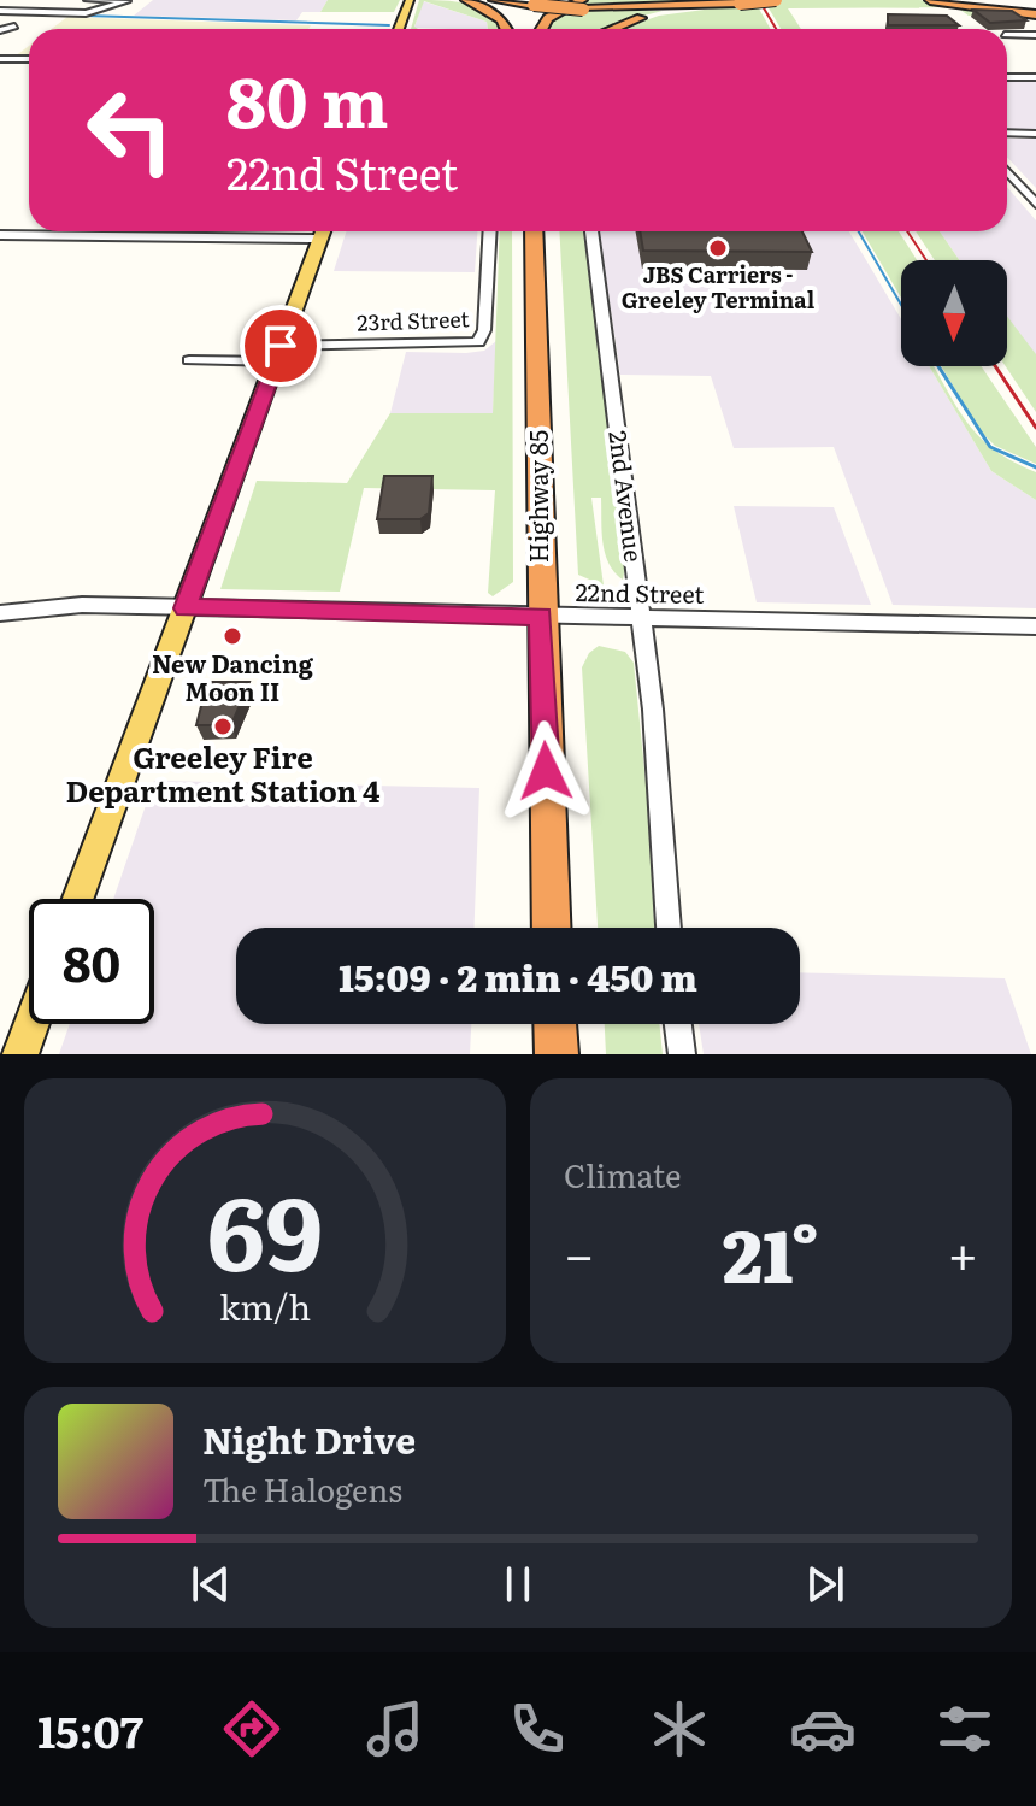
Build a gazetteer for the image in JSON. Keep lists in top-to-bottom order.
{
  "streets": {
    "highway": ["Highway 85"],
    "street": ["23rd Street", "2nd Avenue", "22nd Street"]
  },
  "crossings": [
    ["Highway 85", "22nd Street"],
    ["2nd Avenue", "22nd Street"]
  ],
  "places": ["JBS Carriers - Greeley Terminal", "New Dancing Moon II", "Greeley Fire Department Station 4"],
  "north": "bottom",
  "page": {
    "turn": ["80 m", "22nd Street"],
    "limit": "80",
    "trip": "15:09 · 2 min · 450 m",
    "tile": "Climate",
    "heat": ["−", "21°", "+"],
    "song": ["Night Drive", "The Halogens"],
    "tabs": "15:07",
    "gauge": ["69", "km/h"]
  }
}
